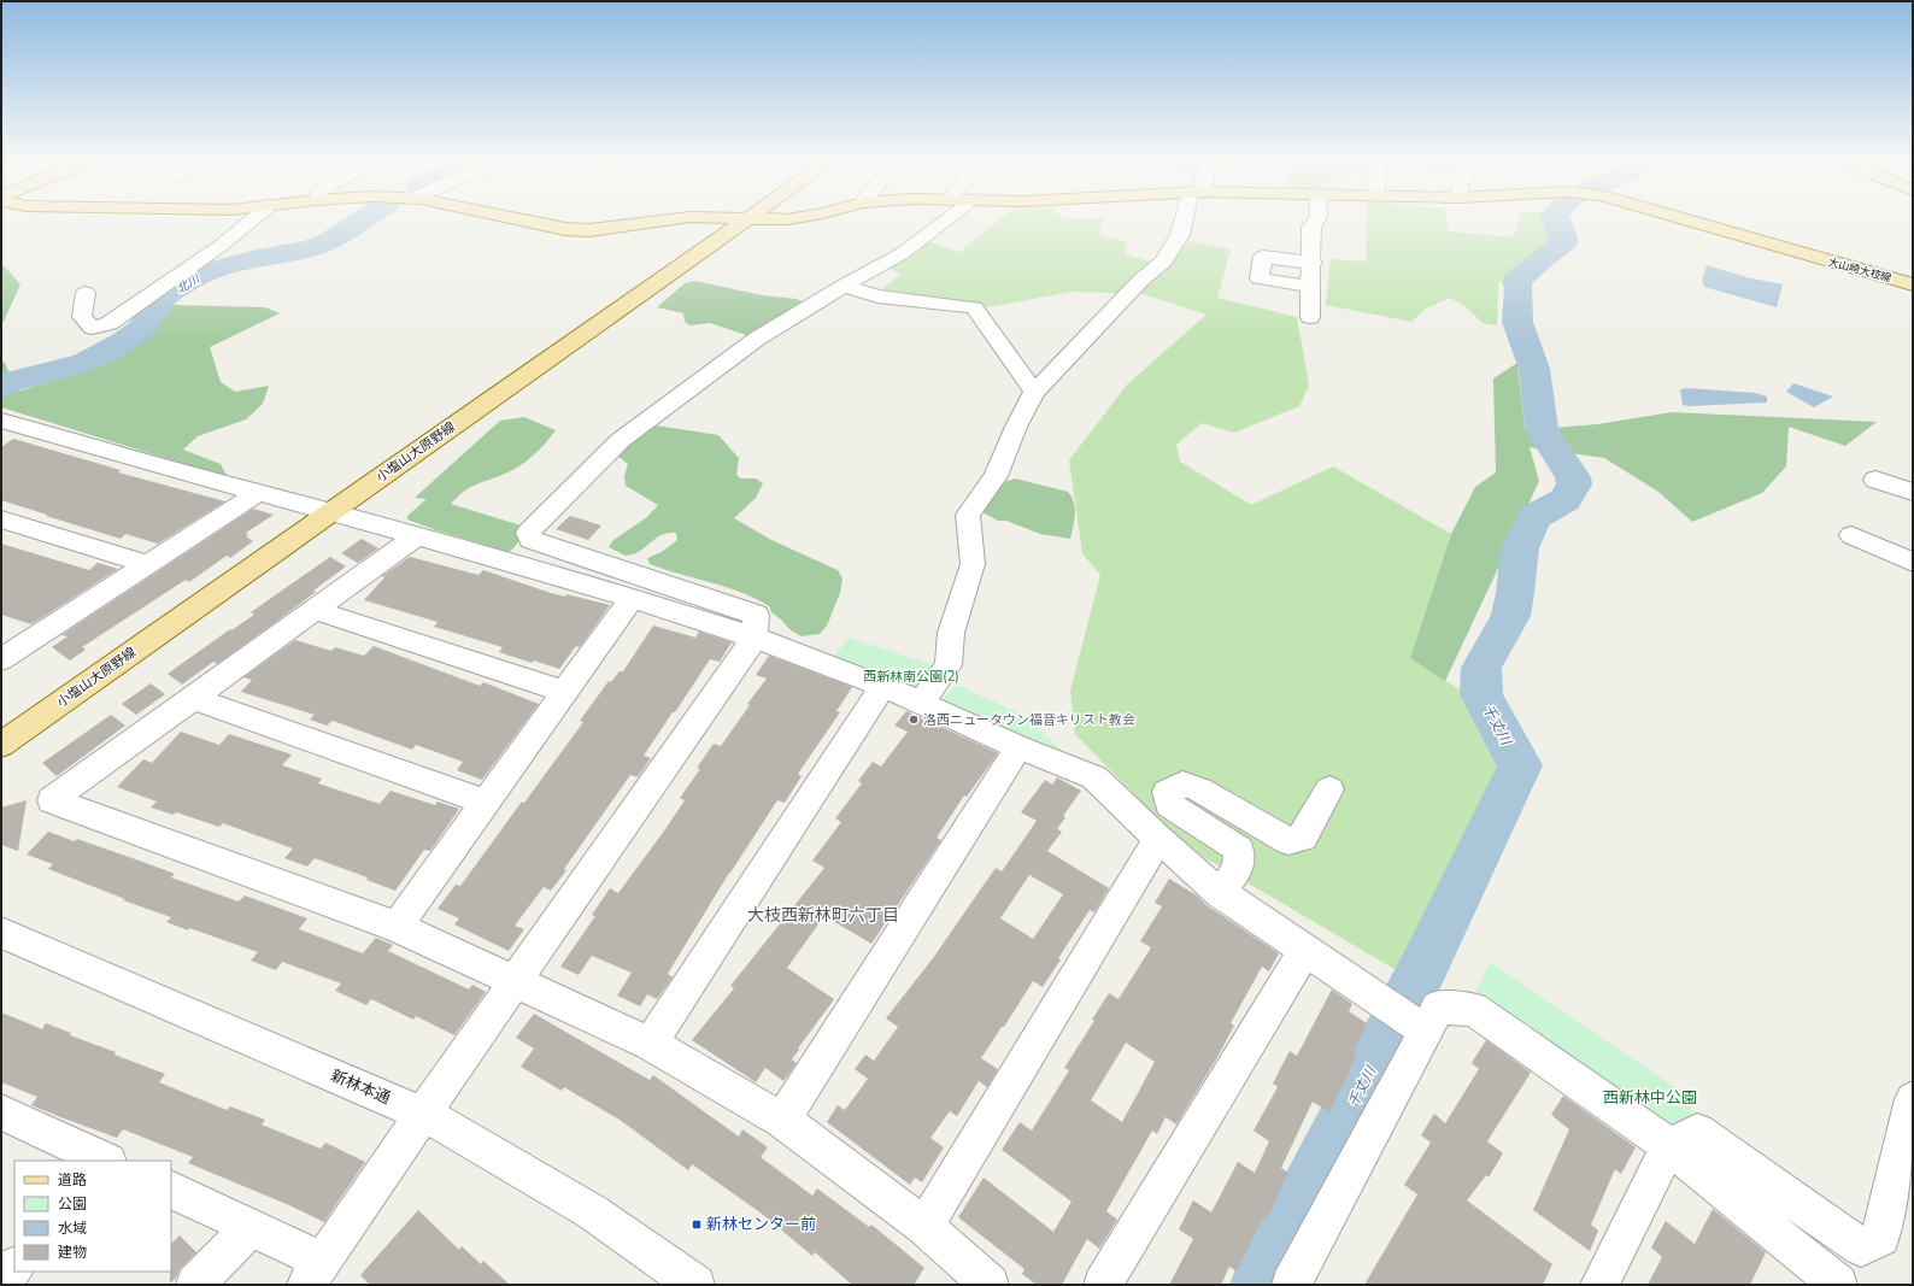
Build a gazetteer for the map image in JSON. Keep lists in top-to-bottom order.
{
  "streets": {
    "main road": ["大山崎大枝線", "小塩山大原野線"],
    "street": ["新林本通"]
  },
  "districts": ["大枝西新林町六丁目"],
  "water": ["北川", "千丈川"],
  "parks": ["西新林南公園(2)", "西新林中公園"],
  "places": {
    "other": ["洛西ニュータウン福音キリスト教会"],
    "transit": ["新林センター前"]
  },
  "legend": [
    "道路",
    "公園",
    "水域",
    "建物"
  ]
}
